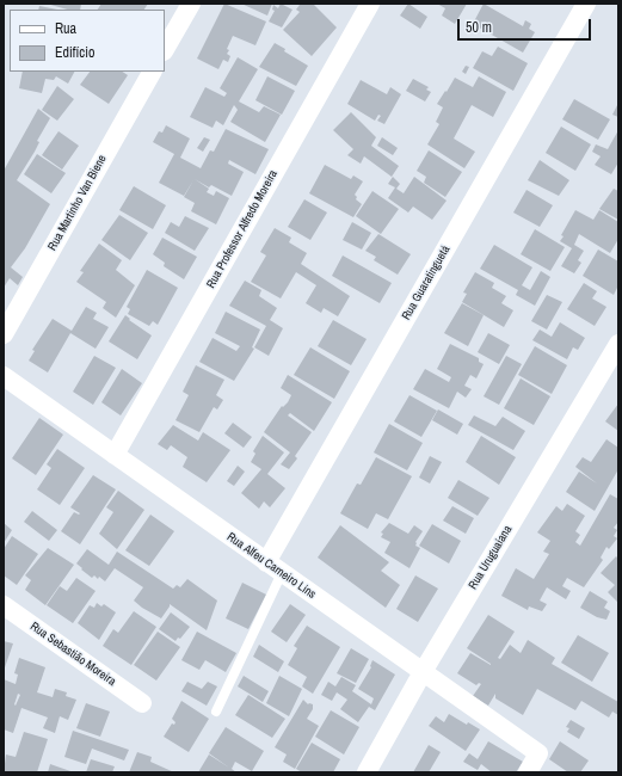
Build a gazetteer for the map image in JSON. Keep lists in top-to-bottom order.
{
  "streets": {
    "street": [
      "Rua Martinho Van Biene",
      "Rua Professor Alfredo Moreira",
      "Rua Guaratinguetá",
      "Rua Uruguaiana",
      "Rua Alfeu Carneiro Lins",
      "Rua Sebastião Moreira"
    ]
  },
  "crossings": [
    ["Rua Professor Alfredo Moreira", "Rua Alfeu Carneiro Lins"],
    ["Rua Guaratinguetá", "Rua Alfeu Carneiro Lins"],
    ["Rua Uruguaiana", "Rua Alfeu Carneiro Lins"]
  ],
  "legend": ["Rua", "Edifício"],
  "scale_bar": "50 m"
}
